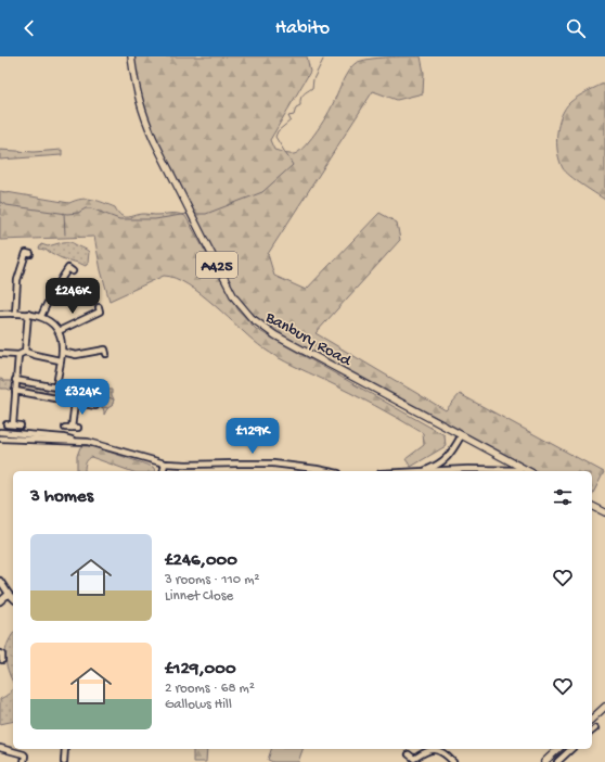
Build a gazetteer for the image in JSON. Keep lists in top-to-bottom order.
{
  "streets": {
    "main road": ["A425", "Banbury Road"]
  },
  "page": {
    "header": "Habito",
    "price": ["£246K", "£324K", "£129K"],
    "heading": "3 homes",
    "list": [
      {
        "name": "£246,000",
        "note": "3 rooms · 110 m² · Linnet Close"
      },
      {
        "name": "£129,000",
        "note": "2 rooms · 68 m² · Gallows Hill"
      }
    ]
  }
}
